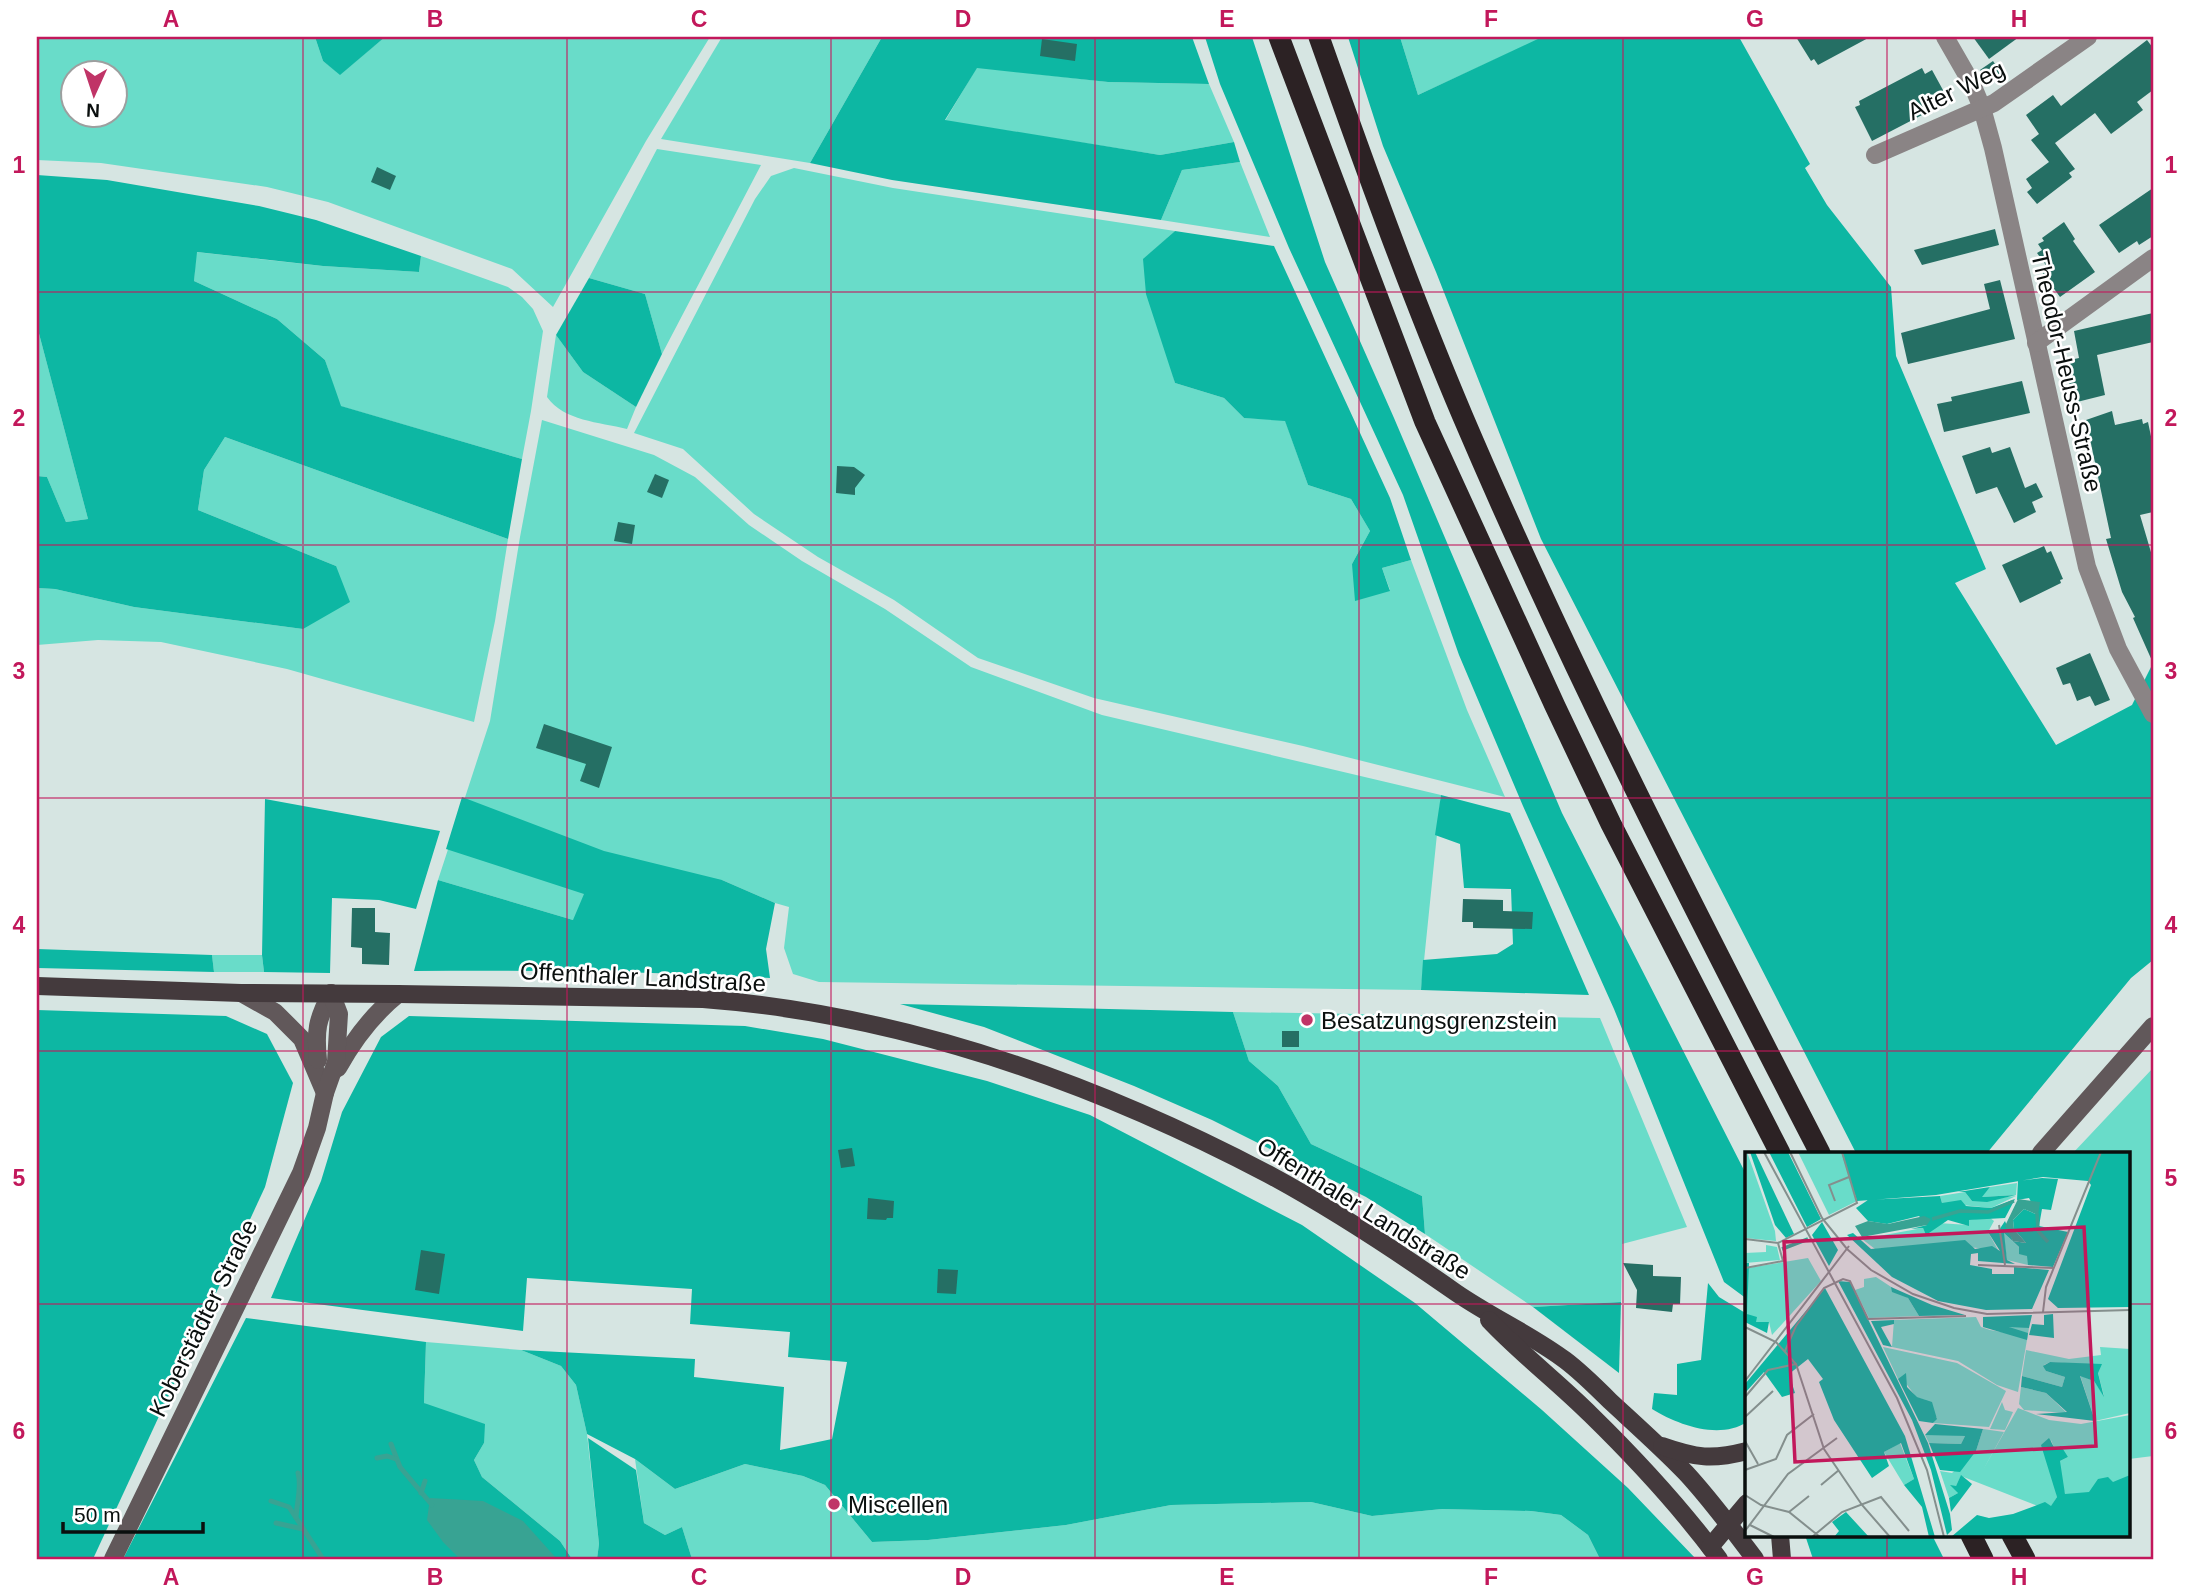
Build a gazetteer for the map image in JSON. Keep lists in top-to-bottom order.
{
  "streets": {
    "main road": ["Offenthaler Landstraße"],
    "street": ["Alter Weg", "Theodor-Heuss-Straße", "Koberstädter Straße"]
  },
  "crossings": [
    ["Alter Weg", "Theodor-Heuss-Straße"]
  ],
  "places": ["Besatzungsgrenzstein", "Miscellen"],
  "scale_bar": "50 m",
  "north": "bottom",
  "grid": {
    "columns": [
      "A",
      "B",
      "C",
      "D",
      "E",
      "F",
      "G",
      "H"
    ],
    "rows": [
      "1",
      "2",
      "3",
      "4",
      "5",
      "6"
    ]
  }
}
